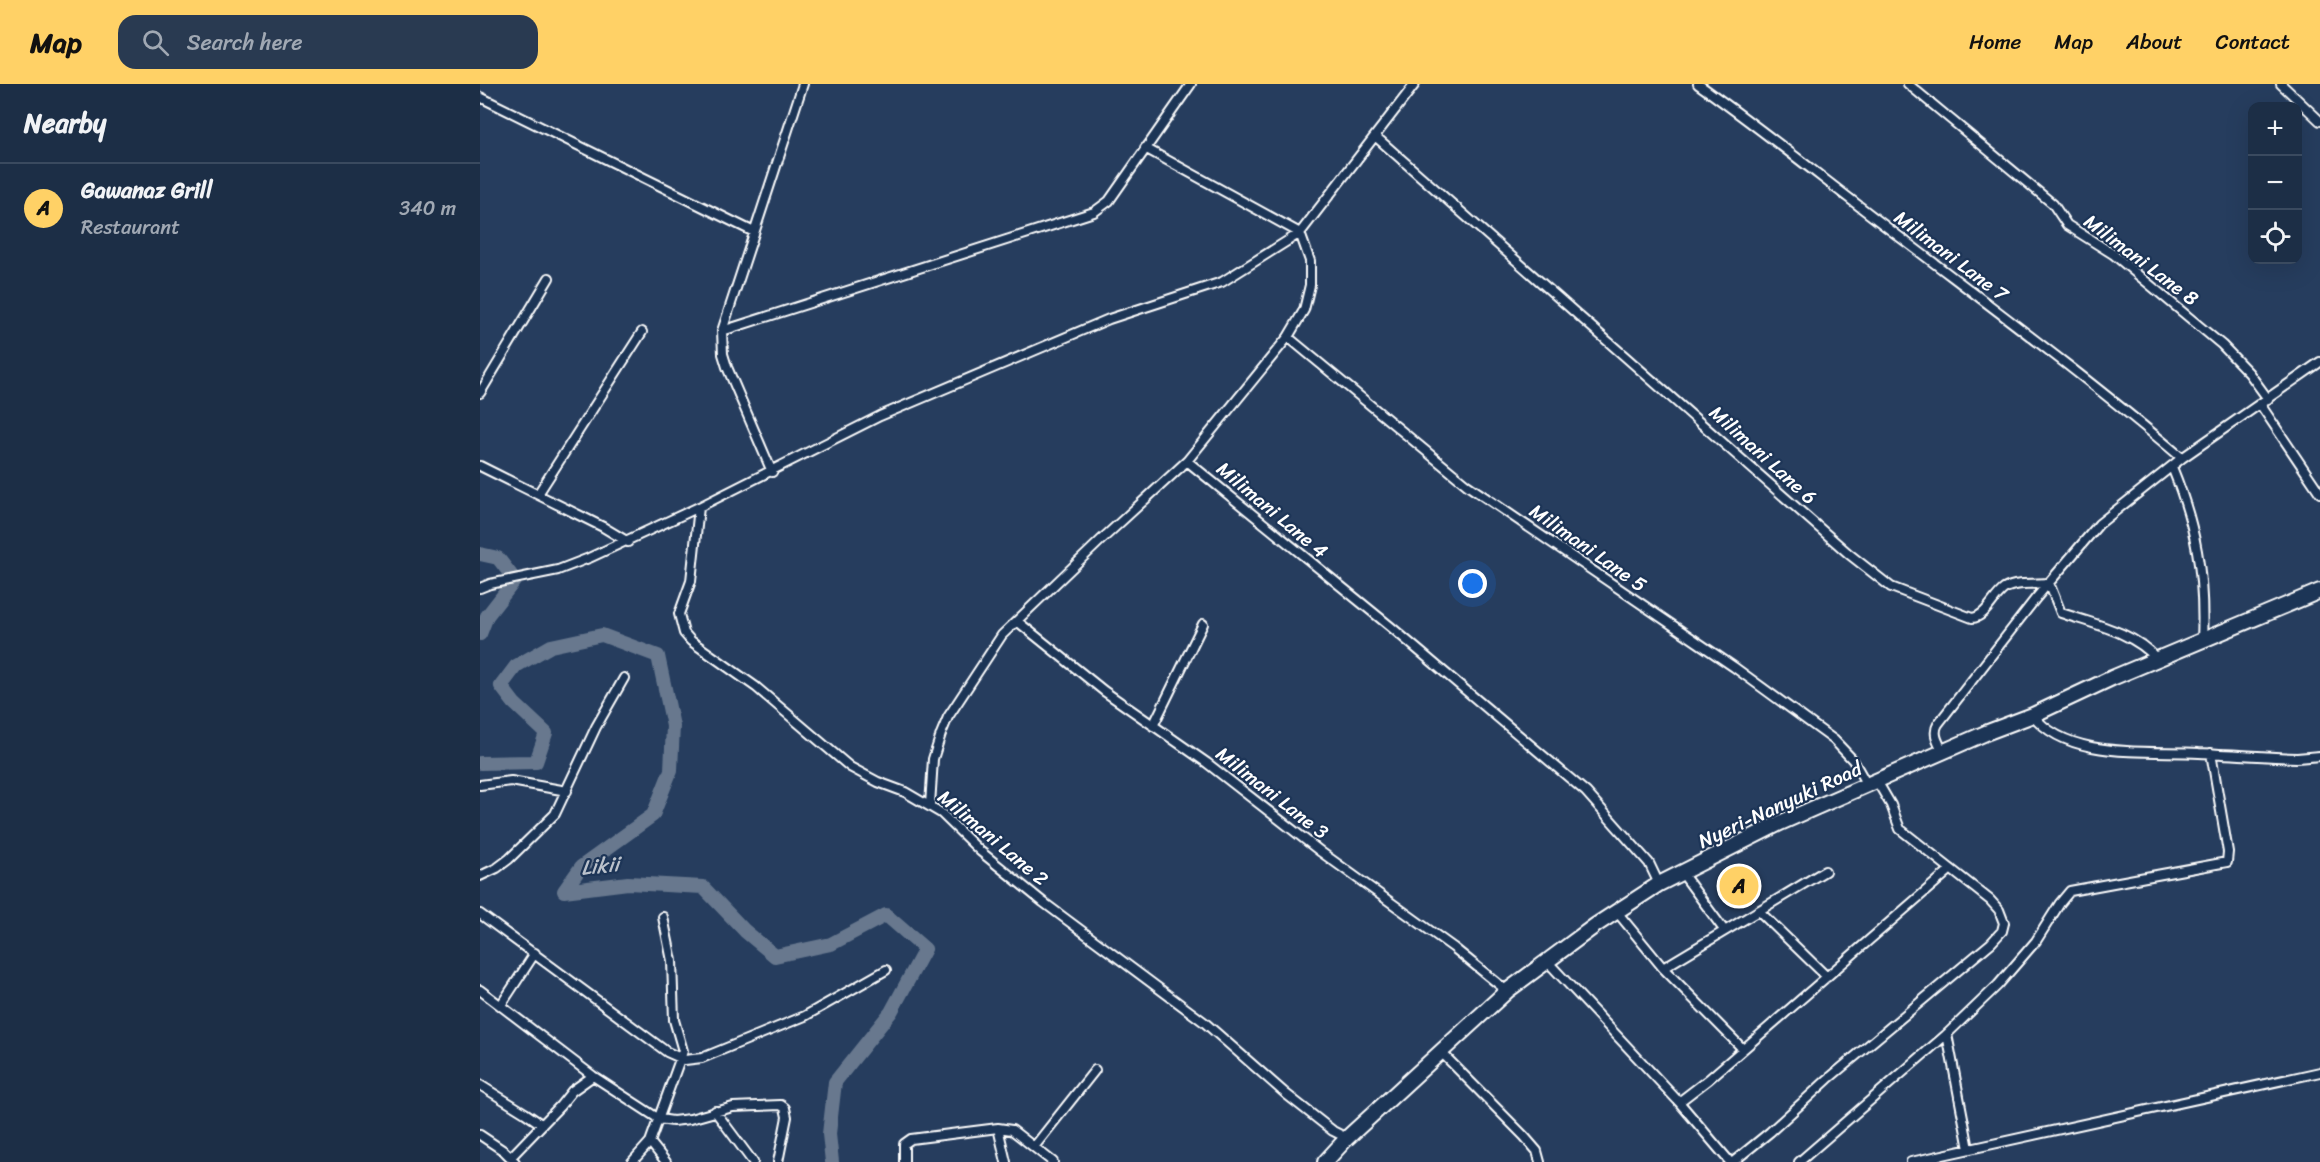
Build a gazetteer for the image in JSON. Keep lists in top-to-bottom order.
{
  "streets": {
    "highway": ["Nyeri-Nanyuki Road"],
    "street": [
      "Milimani Lane 7",
      "Milimani Lane 8",
      "Milimani Lane 6",
      "Milimani Lane 4",
      "Milimani Lane 5",
      "Milimani Lane 3",
      "Milimani Lane 2"
    ]
  },
  "crossings": [
    ["Milimani Lane 4", "Milimani Lane 3"],
    ["Milimani Lane 4", "Nyeri-Nanyuki Road"],
    ["Milimani Lane 4", "Milimani Lane 2"],
    ["Milimani Lane 5", "Nyeri-Nanyuki Road"],
    ["Milimani Lane 3", "Nyeri-Nanyuki Road"],
    ["Nyeri-Nanyuki Road", "Milimani Lane 2"]
  ],
  "water": ["Likii"],
  "page": {
    "header": "Map",
    "search": "Search here",
    "nav": [
      "Home",
      "Map",
      "About",
      "Contact"
    ],
    "heading": "Nearby",
    "map_buttons": ["+", "−"],
    "list": [
      {
        "mark": "A",
        "name": "Gawanaz Grill",
        "note": "Restaurant",
        "value": "340 m"
      }
    ],
    "pins": "A"
  }
}
